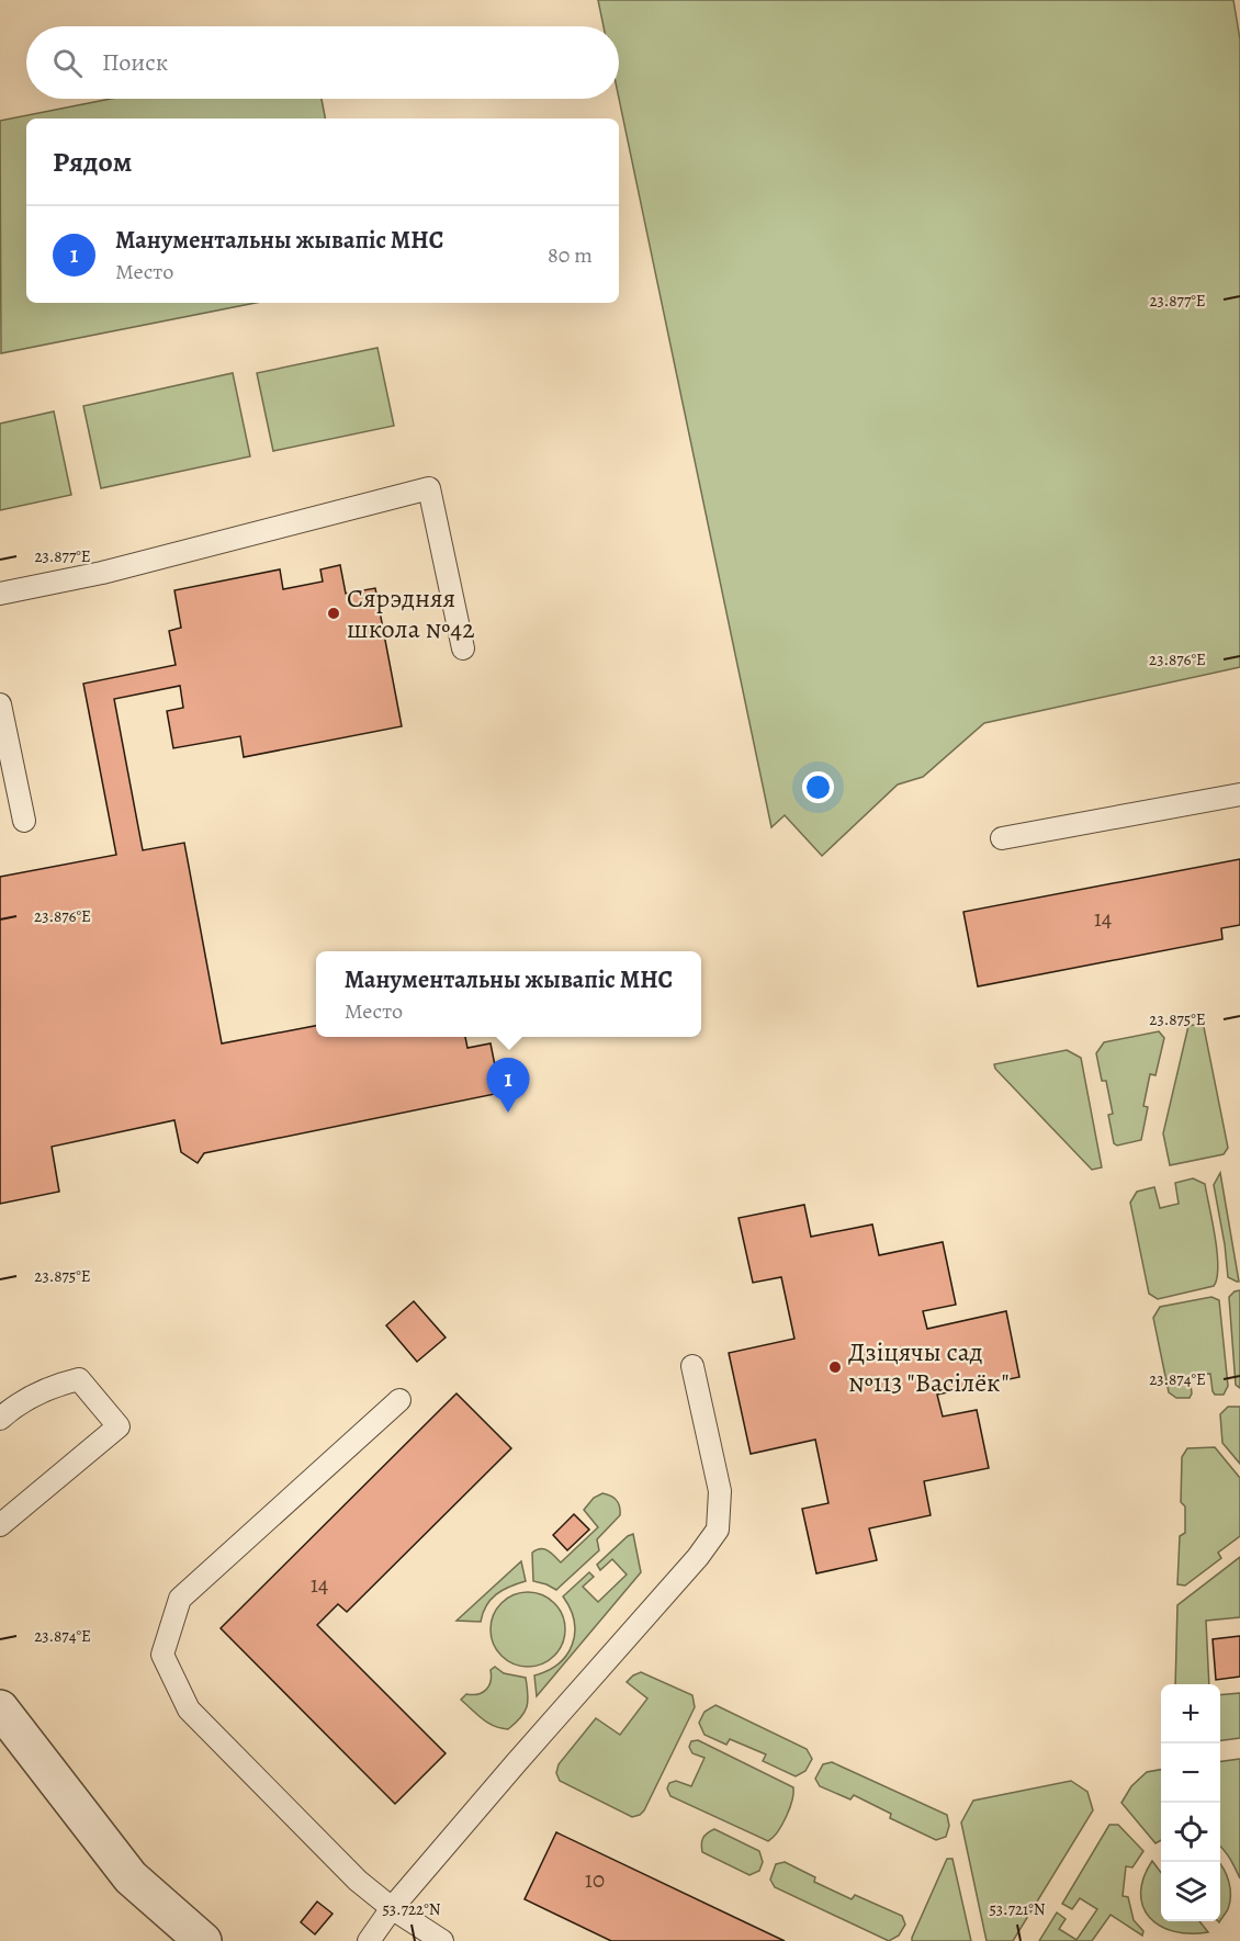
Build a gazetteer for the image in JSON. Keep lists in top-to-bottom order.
{
  "places": ["Сярэдняя школа №42", "Дзіцячы сад №113 \"Васілёк\""],
  "house_numbers": ["14", "14", "10"],
  "page": {
    "search": "Поиск",
    "heading": "Рядом",
    "list": [
      {
        "mark": "1",
        "name": "Манументальны жывапіс МНС",
        "note": "Место",
        "value": "80 m"
      }
    ],
    "popup": ["Манументальны жывапіс МНС", "Место"],
    "pins": "1",
    "map_buttons": ["+", "−"]
  },
  "coordinates": [
    "23.877°E",
    "23.876°E",
    "23.875°E",
    "23.874°E",
    "53.722°N",
    "53.721°N"
  ]
}
